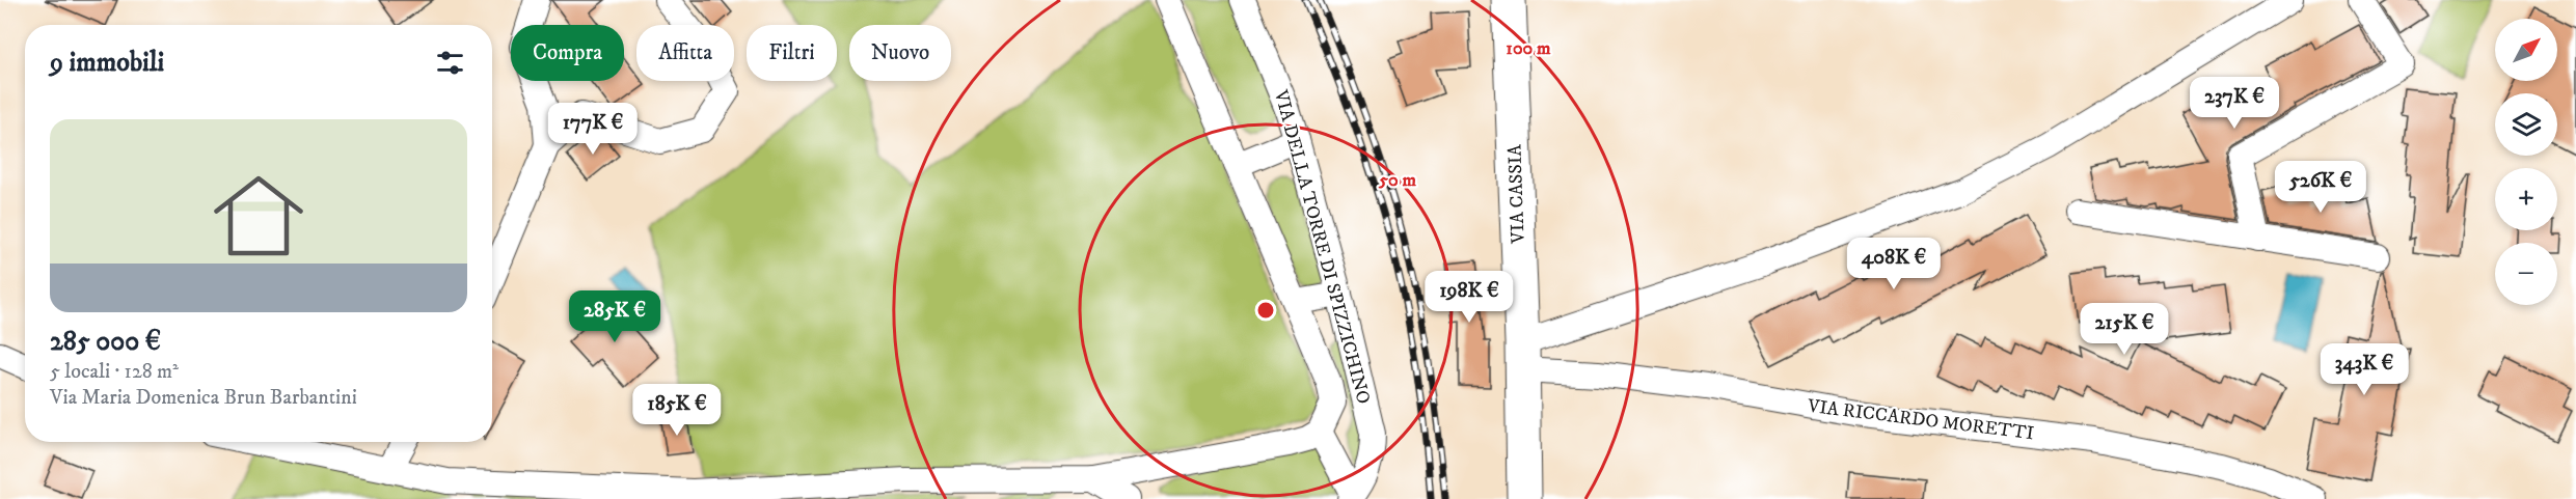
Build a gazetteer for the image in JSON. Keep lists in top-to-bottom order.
{
  "streets": {
    "main road": ["VIA CASSIA"],
    "street": ["VIA DELLA TORRE DI SPIZZICHINO", "VIA RICCARDO MORETTI"]
  },
  "crossings": [
    ["VIA CASSIA", "VIA RICCARDO MORETTI"]
  ],
  "north": "top right",
  "page": {
    "map_buttons": ["+", "−"],
    "chip": [
      "Compra",
      "Affitta",
      "Filtri",
      "Nuovo"
    ],
    "heading": "9 immobili",
    "price": [
      "237K €",
      "177K €",
      "526K €",
      "408K €",
      "198K €",
      "285K €",
      "215K €",
      "343K €",
      "185K €"
    ],
    "list": [
      {
        "name": "285 000 €",
        "note": "5 locali · 128 m² · Via Maria Domenica Brun Barbantini"
      }
    ]
  },
  "rings": ["100 m", "50 m"]
}
